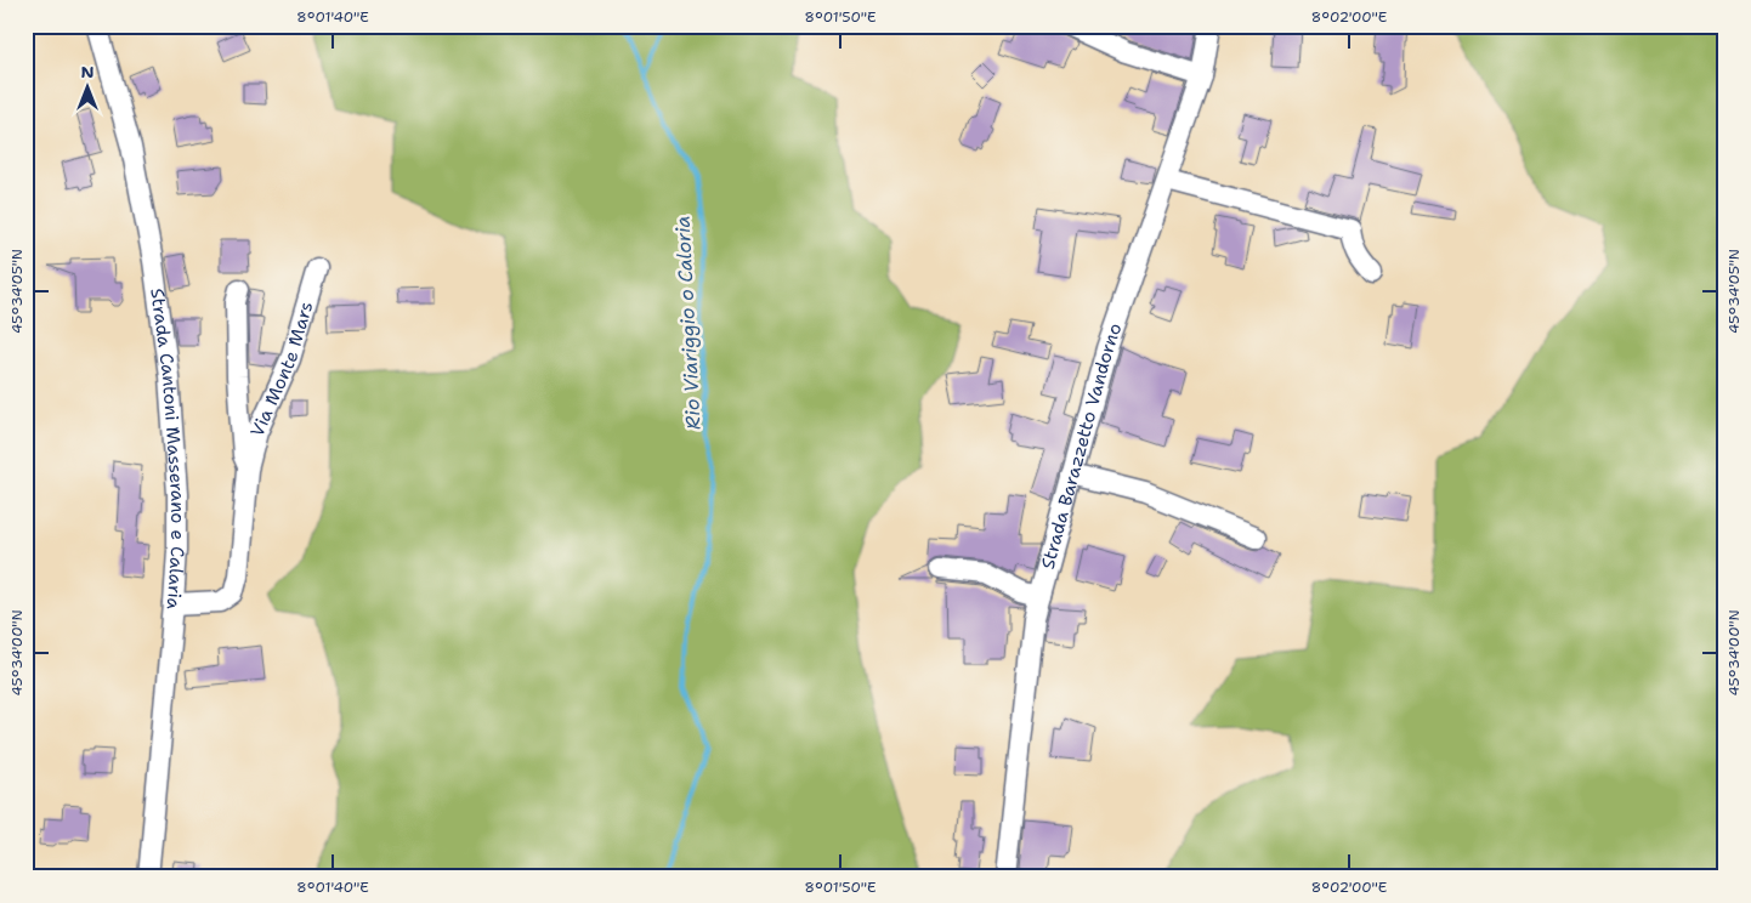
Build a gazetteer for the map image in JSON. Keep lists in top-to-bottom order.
{
  "streets": {
    "street": ["Via Monte Mars", "Strada Barazzetto Vandorno", "Strada Cantoni Masserano e Calaria"]
  },
  "crossings": [
    ["Via Monte Mars", "Strada Cantoni Masserano e Calaria"]
  ],
  "water": ["Rio Viariggio o Caloria"],
  "north": "top",
  "coordinates": [
    "8°01'40\"E",
    "8°01'50\"E",
    "8°02'00\"E",
    "45°34'05\"N",
    "45°34'00\"N"
  ]
}
